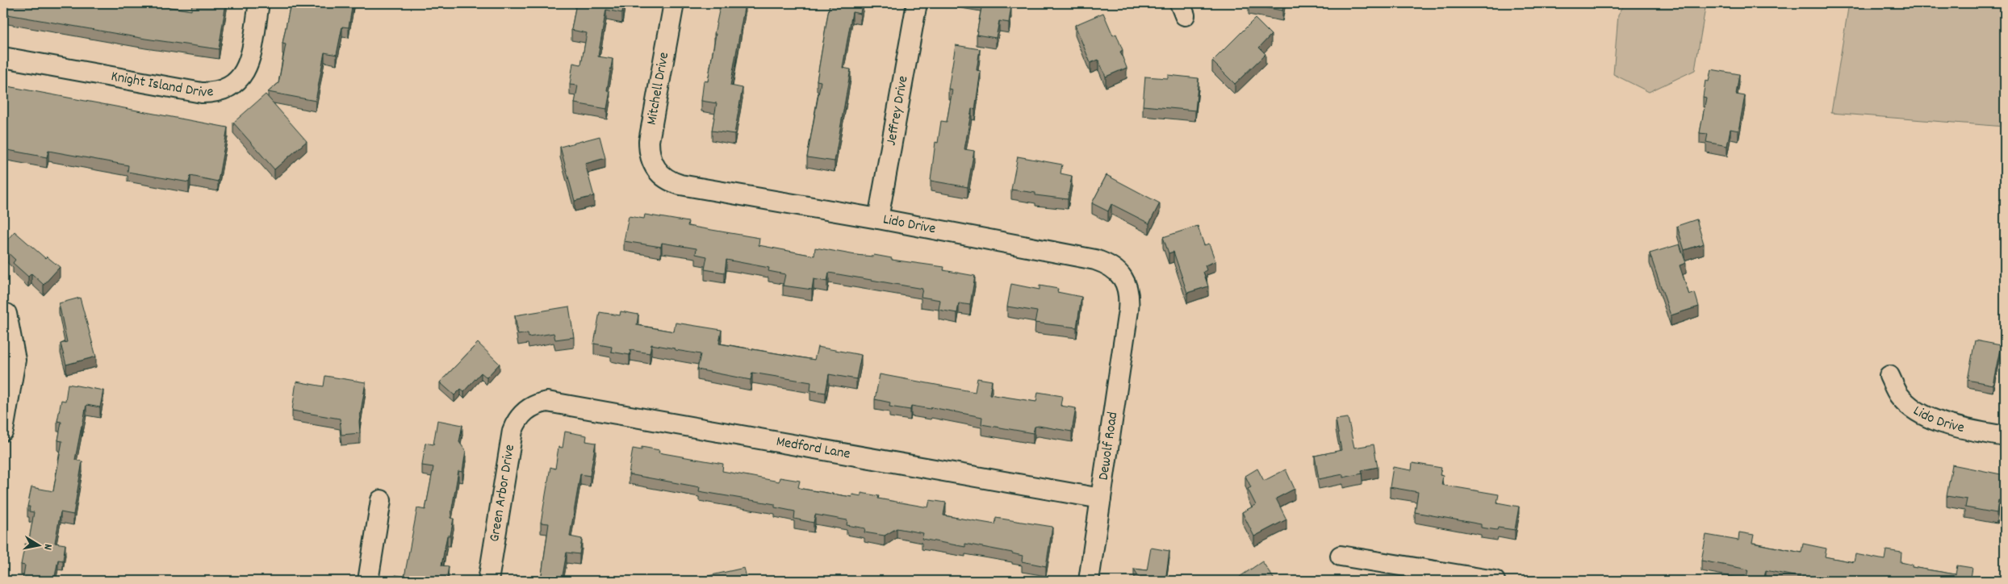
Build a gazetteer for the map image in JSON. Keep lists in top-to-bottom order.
{
  "streets": {
    "street": [
      "Knight Island Drive",
      "Mitchell Drive",
      "Jeffrey Drive",
      "Lido Drive",
      "Dewolf Road",
      "Medford Lane",
      "Green Arbor Drive"
    ]
  },
  "crossings": [
    ["Mitchell Drive", "Lido Drive"],
    ["Jeffrey Drive", "Lido Drive"],
    ["Lido Drive", "Dewolf Road"],
    ["Dewolf Road", "Medford Lane"],
    ["Medford Lane", "Green Arbor Drive"]
  ],
  "north": "right"
}
